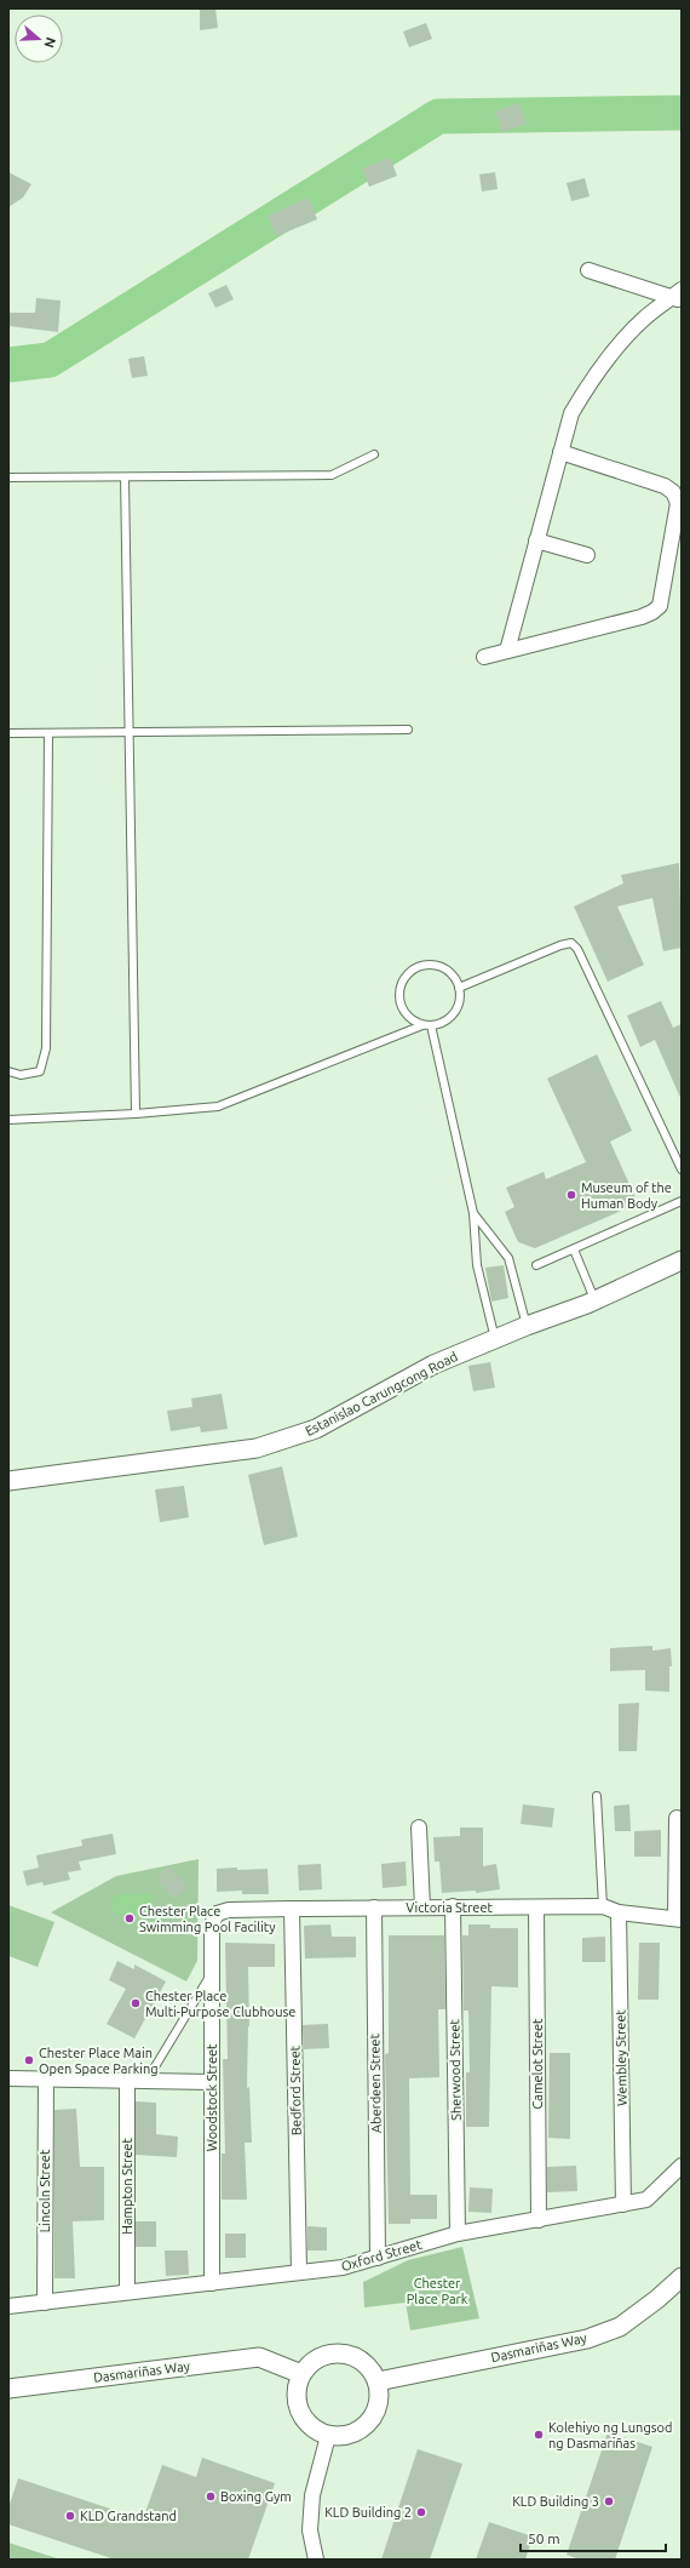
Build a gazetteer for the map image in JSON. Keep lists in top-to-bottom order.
{
  "streets": {
    "street": [
      "Estanislao Carungcong Road",
      "Victoria Street",
      "Wembley Street",
      "Camelot Street",
      "Sherwood Street",
      "Aberdeen Street",
      "Bedford Street",
      "Woodstock Street",
      "Hampton Street",
      "Lincoln Street",
      "Oxford Street",
      "Dasmariñas Way"
    ]
  },
  "crossings": [
    ["Victoria Street", "Wembley Street"],
    ["Victoria Street", "Camelot Street"],
    ["Victoria Street", "Sherwood Street"],
    ["Victoria Street", "Aberdeen Street"],
    ["Victoria Street", "Bedford Street"],
    ["Victoria Street", "Woodstock Street"],
    ["Wembley Street", "Oxford Street"],
    ["Camelot Street", "Oxford Street"],
    ["Sherwood Street", "Oxford Street"],
    ["Aberdeen Street", "Oxford Street"],
    ["Bedford Street", "Oxford Street"],
    ["Woodstock Street", "Oxford Street"],
    ["Hampton Street", "Oxford Street"],
    ["Lincoln Street", "Oxford Street"]
  ],
  "parks": ["Chester Place Park"],
  "places": [
    "Museum of the Human Body",
    "Chester Place Swimming Pool Facility",
    "Chester Place Multi-Purpose Clubhouse",
    "Chester Place Main Open Space Parking",
    "Kolehiyo ng Lungsod ng Dasmariñas",
    "Boxing Gym",
    "KLD Building 3",
    "KLD Building 2",
    "KLD Grandstand"
  ],
  "scale_bar": "50 m",
  "north": "right"
}
